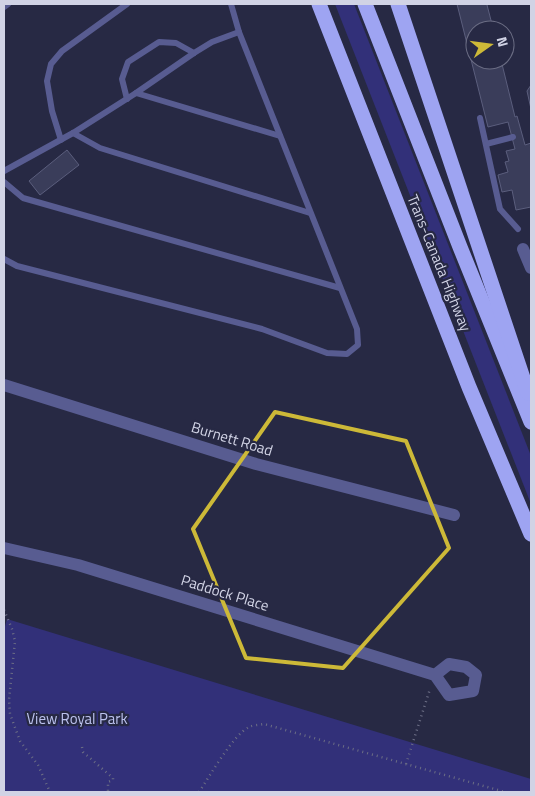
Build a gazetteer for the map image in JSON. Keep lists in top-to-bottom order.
{
  "streets": {
    "highway": ["Trans-Canada Highway"],
    "street": ["Burnett Road", "Paddock Place"]
  },
  "parks": ["View Royal Park"],
  "north": "right"
}
